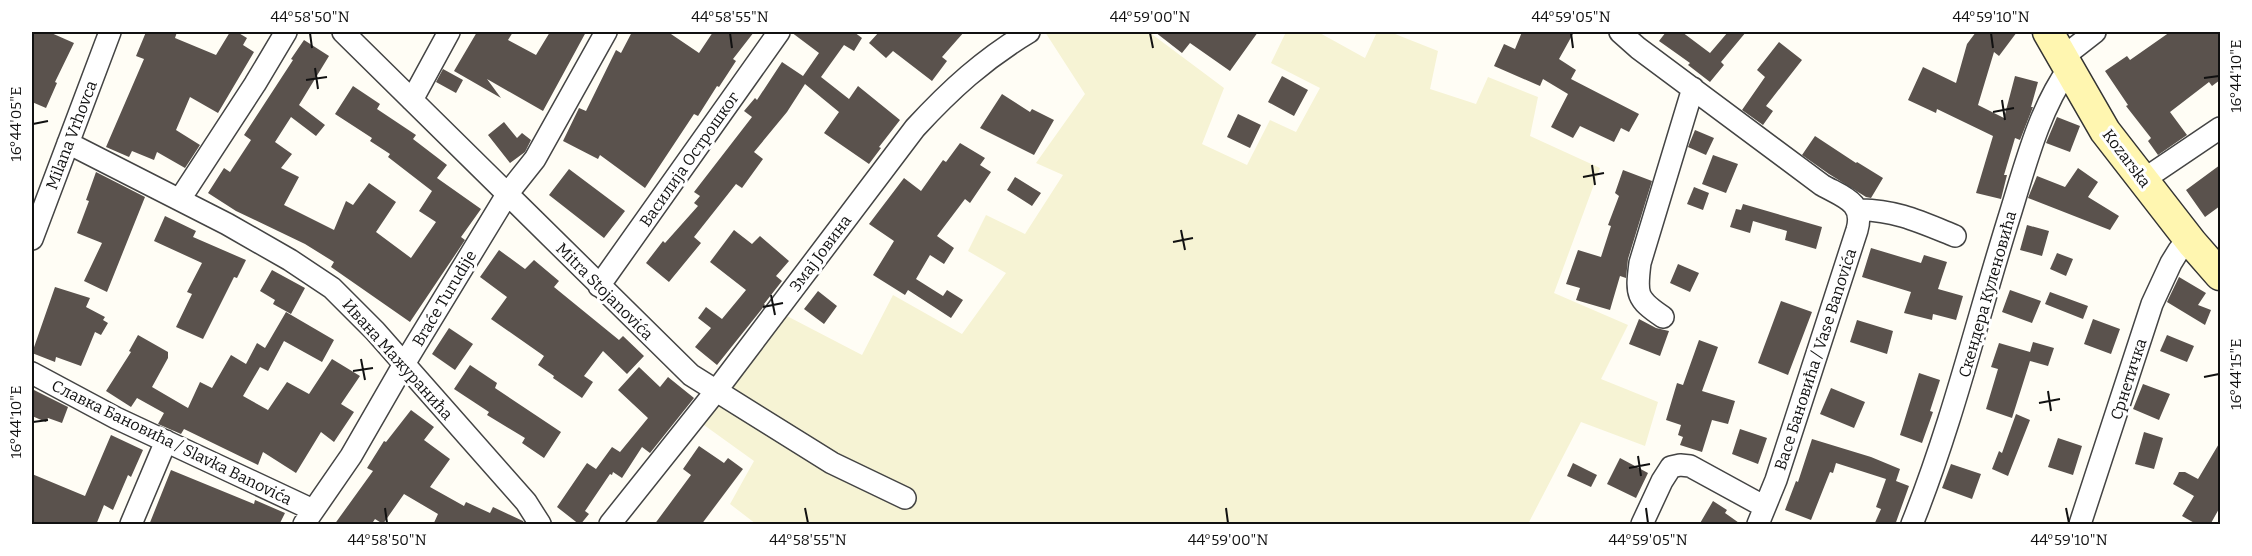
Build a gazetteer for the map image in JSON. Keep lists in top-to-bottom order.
{
  "streets": {
    "street": [
      "Milana Vrhovca",
      "Kozarska",
      "Василија Острошког",
      "Змај Јовина",
      "Mitra Stojanovića",
      "Скендера Куленовића",
      "Braće Turudije",
      "Ивана Мажуранића",
      "Васе Бановића / Vase Banovića",
      "Срнетичка",
      "Славка Бановића / Slavka Banovića"
    ]
  },
  "crossings": [
    ["Milana Vrhovca", "Ивана Мажуранића"],
    ["Kozarska", "Скендера Куленовића"],
    ["Kozarska", "Срнетичка"],
    ["Василија Острошког", "Mitra Stojanovića"],
    ["Змај Јовина", "Mitra Stojanovića"],
    ["Mitra Stojanovića", "Braće Turudije"],
    ["Braće Turudije", "Ивана Мажуранића"],
    ["Braće Turudije", "Славка Бановића / Slavka Banovića"]
  ],
  "coordinates": [
    "44°58'50\"N",
    "44°58'55\"N",
    "44°59'00\"N",
    "44°59'05\"N",
    "44°59'10\"N",
    "16°44'10\"E",
    "16°44'05\"E",
    "16°44'15\"E"
  ]
}
